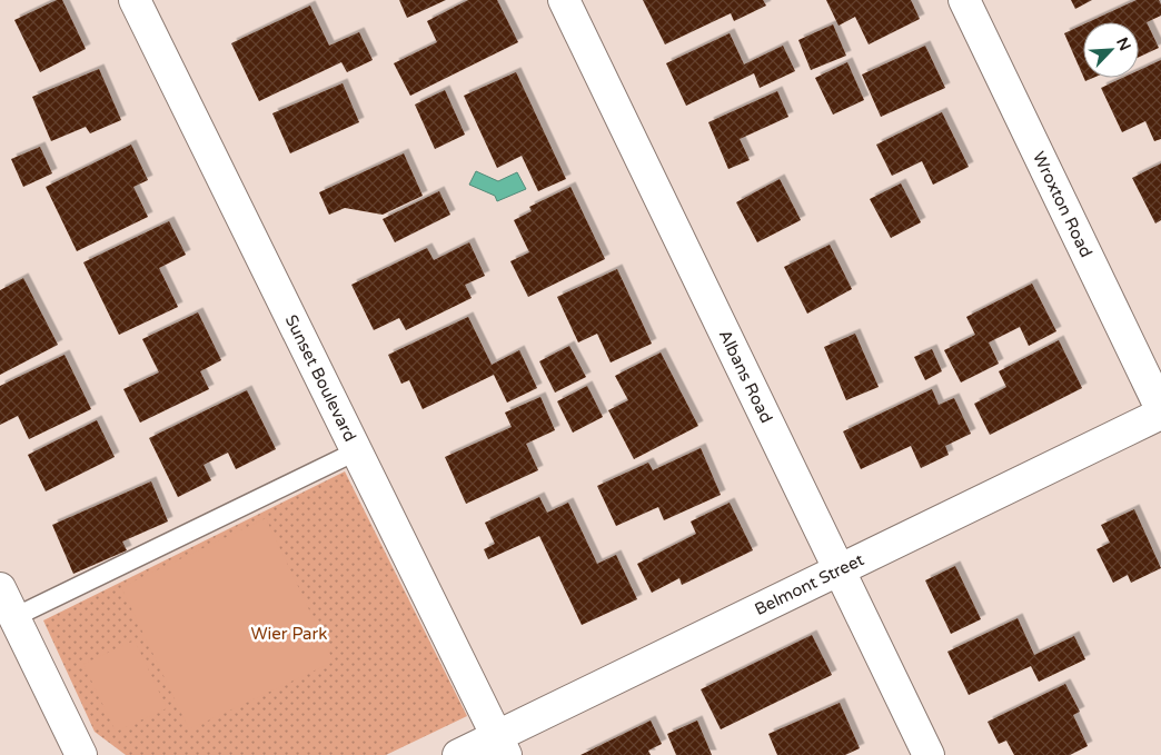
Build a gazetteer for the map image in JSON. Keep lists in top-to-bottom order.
{
  "streets": {
    "street": [
      "Wroxton Road",
      "Sunset Boulevard",
      "Albans Road",
      "Belmont Street"
    ]
  },
  "crossings": [
    ["Sunset Boulevard", "Belmont Street"],
    ["Albans Road", "Belmont Street"]
  ],
  "parks": ["Wier Park"],
  "north": "top right"
}
